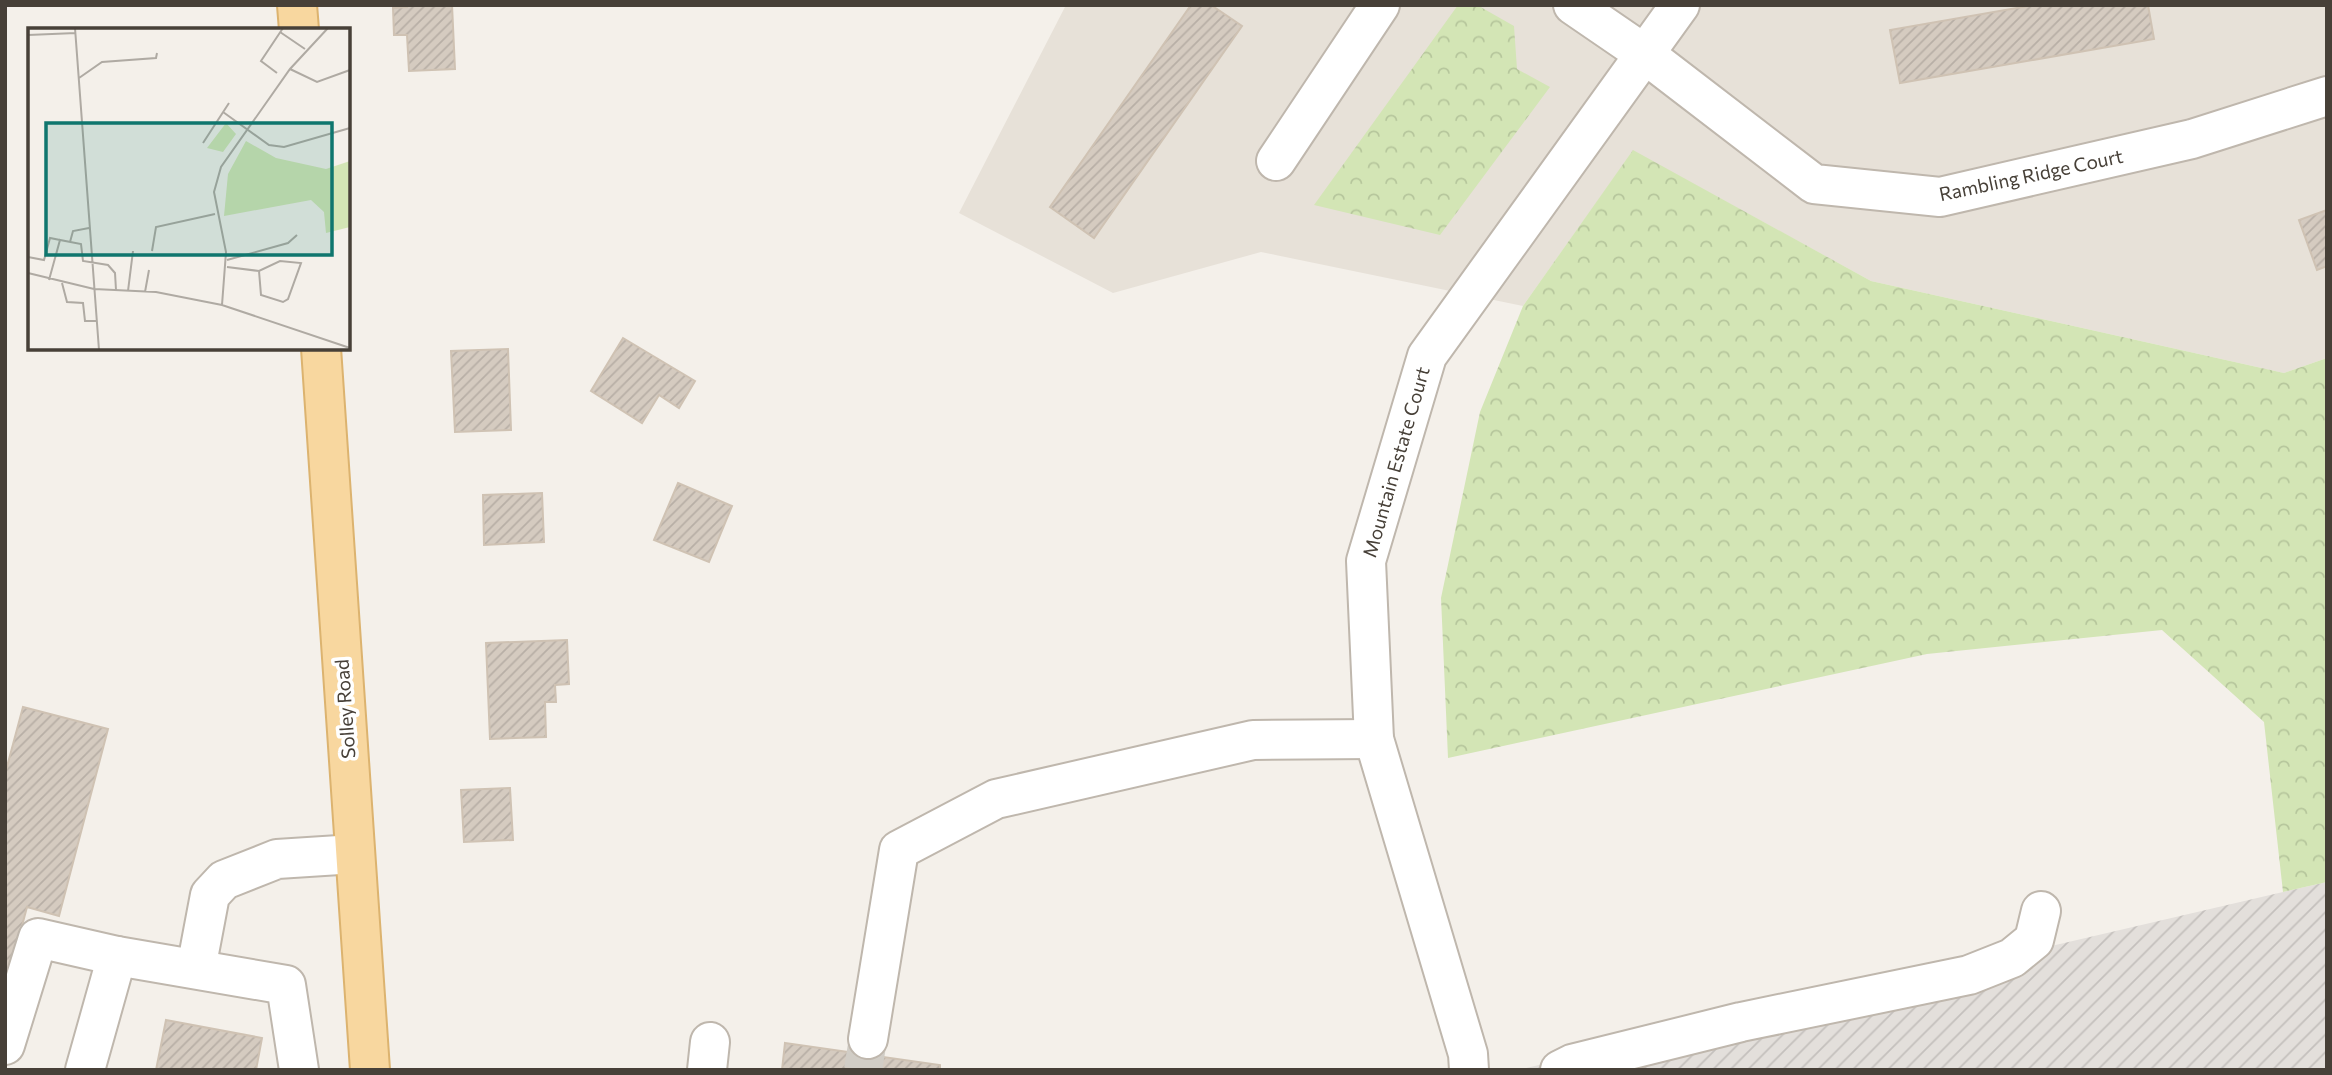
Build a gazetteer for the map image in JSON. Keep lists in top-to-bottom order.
{
  "streets": {
    "main road": ["Solley Road"],
    "street": ["Rambling Ridge Court", "Mountain Estate Court"]
  },
  "crossings": [
    ["Rambling Ridge Court", "Mountain Estate Court"]
  ]
}
